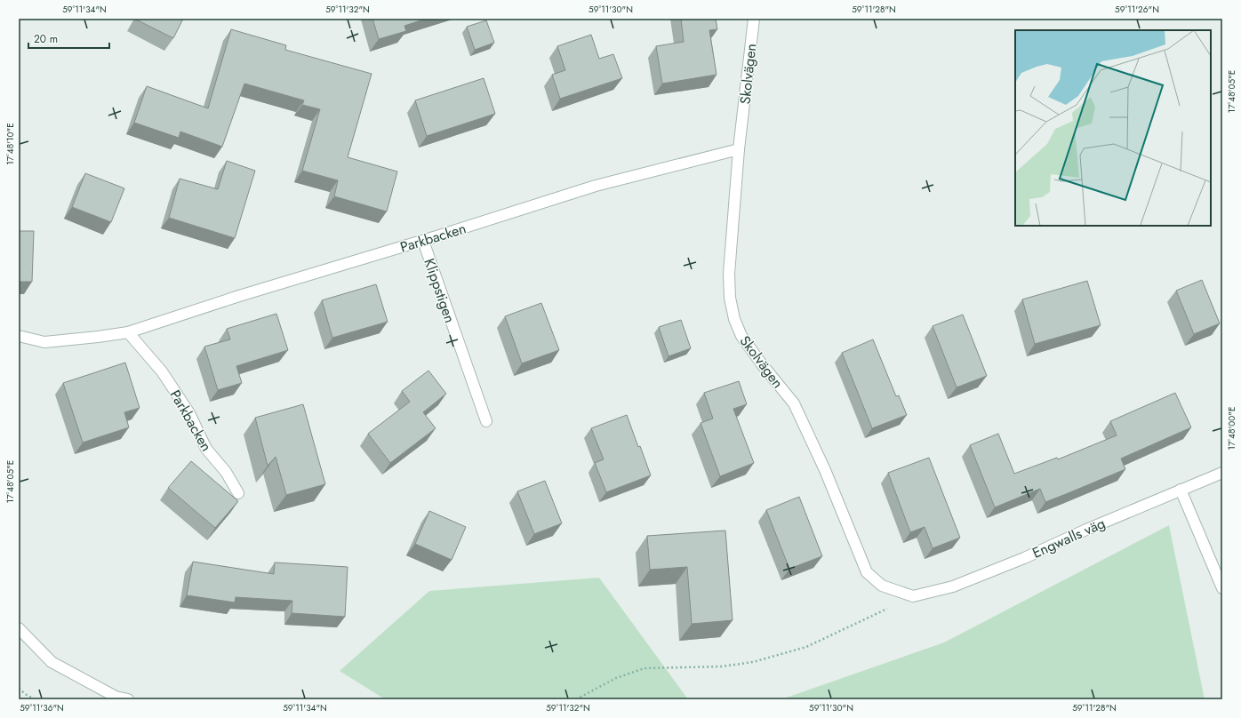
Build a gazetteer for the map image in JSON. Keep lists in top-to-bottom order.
{
  "streets": {
    "street": [
      "Skolvägen",
      "Parkbacken",
      "Klippstigen",
      "Engwalls väg"
    ]
  },
  "crossings": [
    ["Skolvägen", "Parkbacken"],
    ["Skolvägen", "Engwalls väg"],
    ["Parkbacken", "Klippstigen"]
  ],
  "scale_bar": "20 m",
  "coordinates": [
    "59°11'34\"N",
    "59°11'32\"N",
    "59°11'30\"N",
    "59°11'28\"N",
    "59°11'26\"N",
    "17°48'05\"E",
    "17°48'10\"E",
    "17°48'00\"E",
    "59°11'36\"N"
  ]
}
